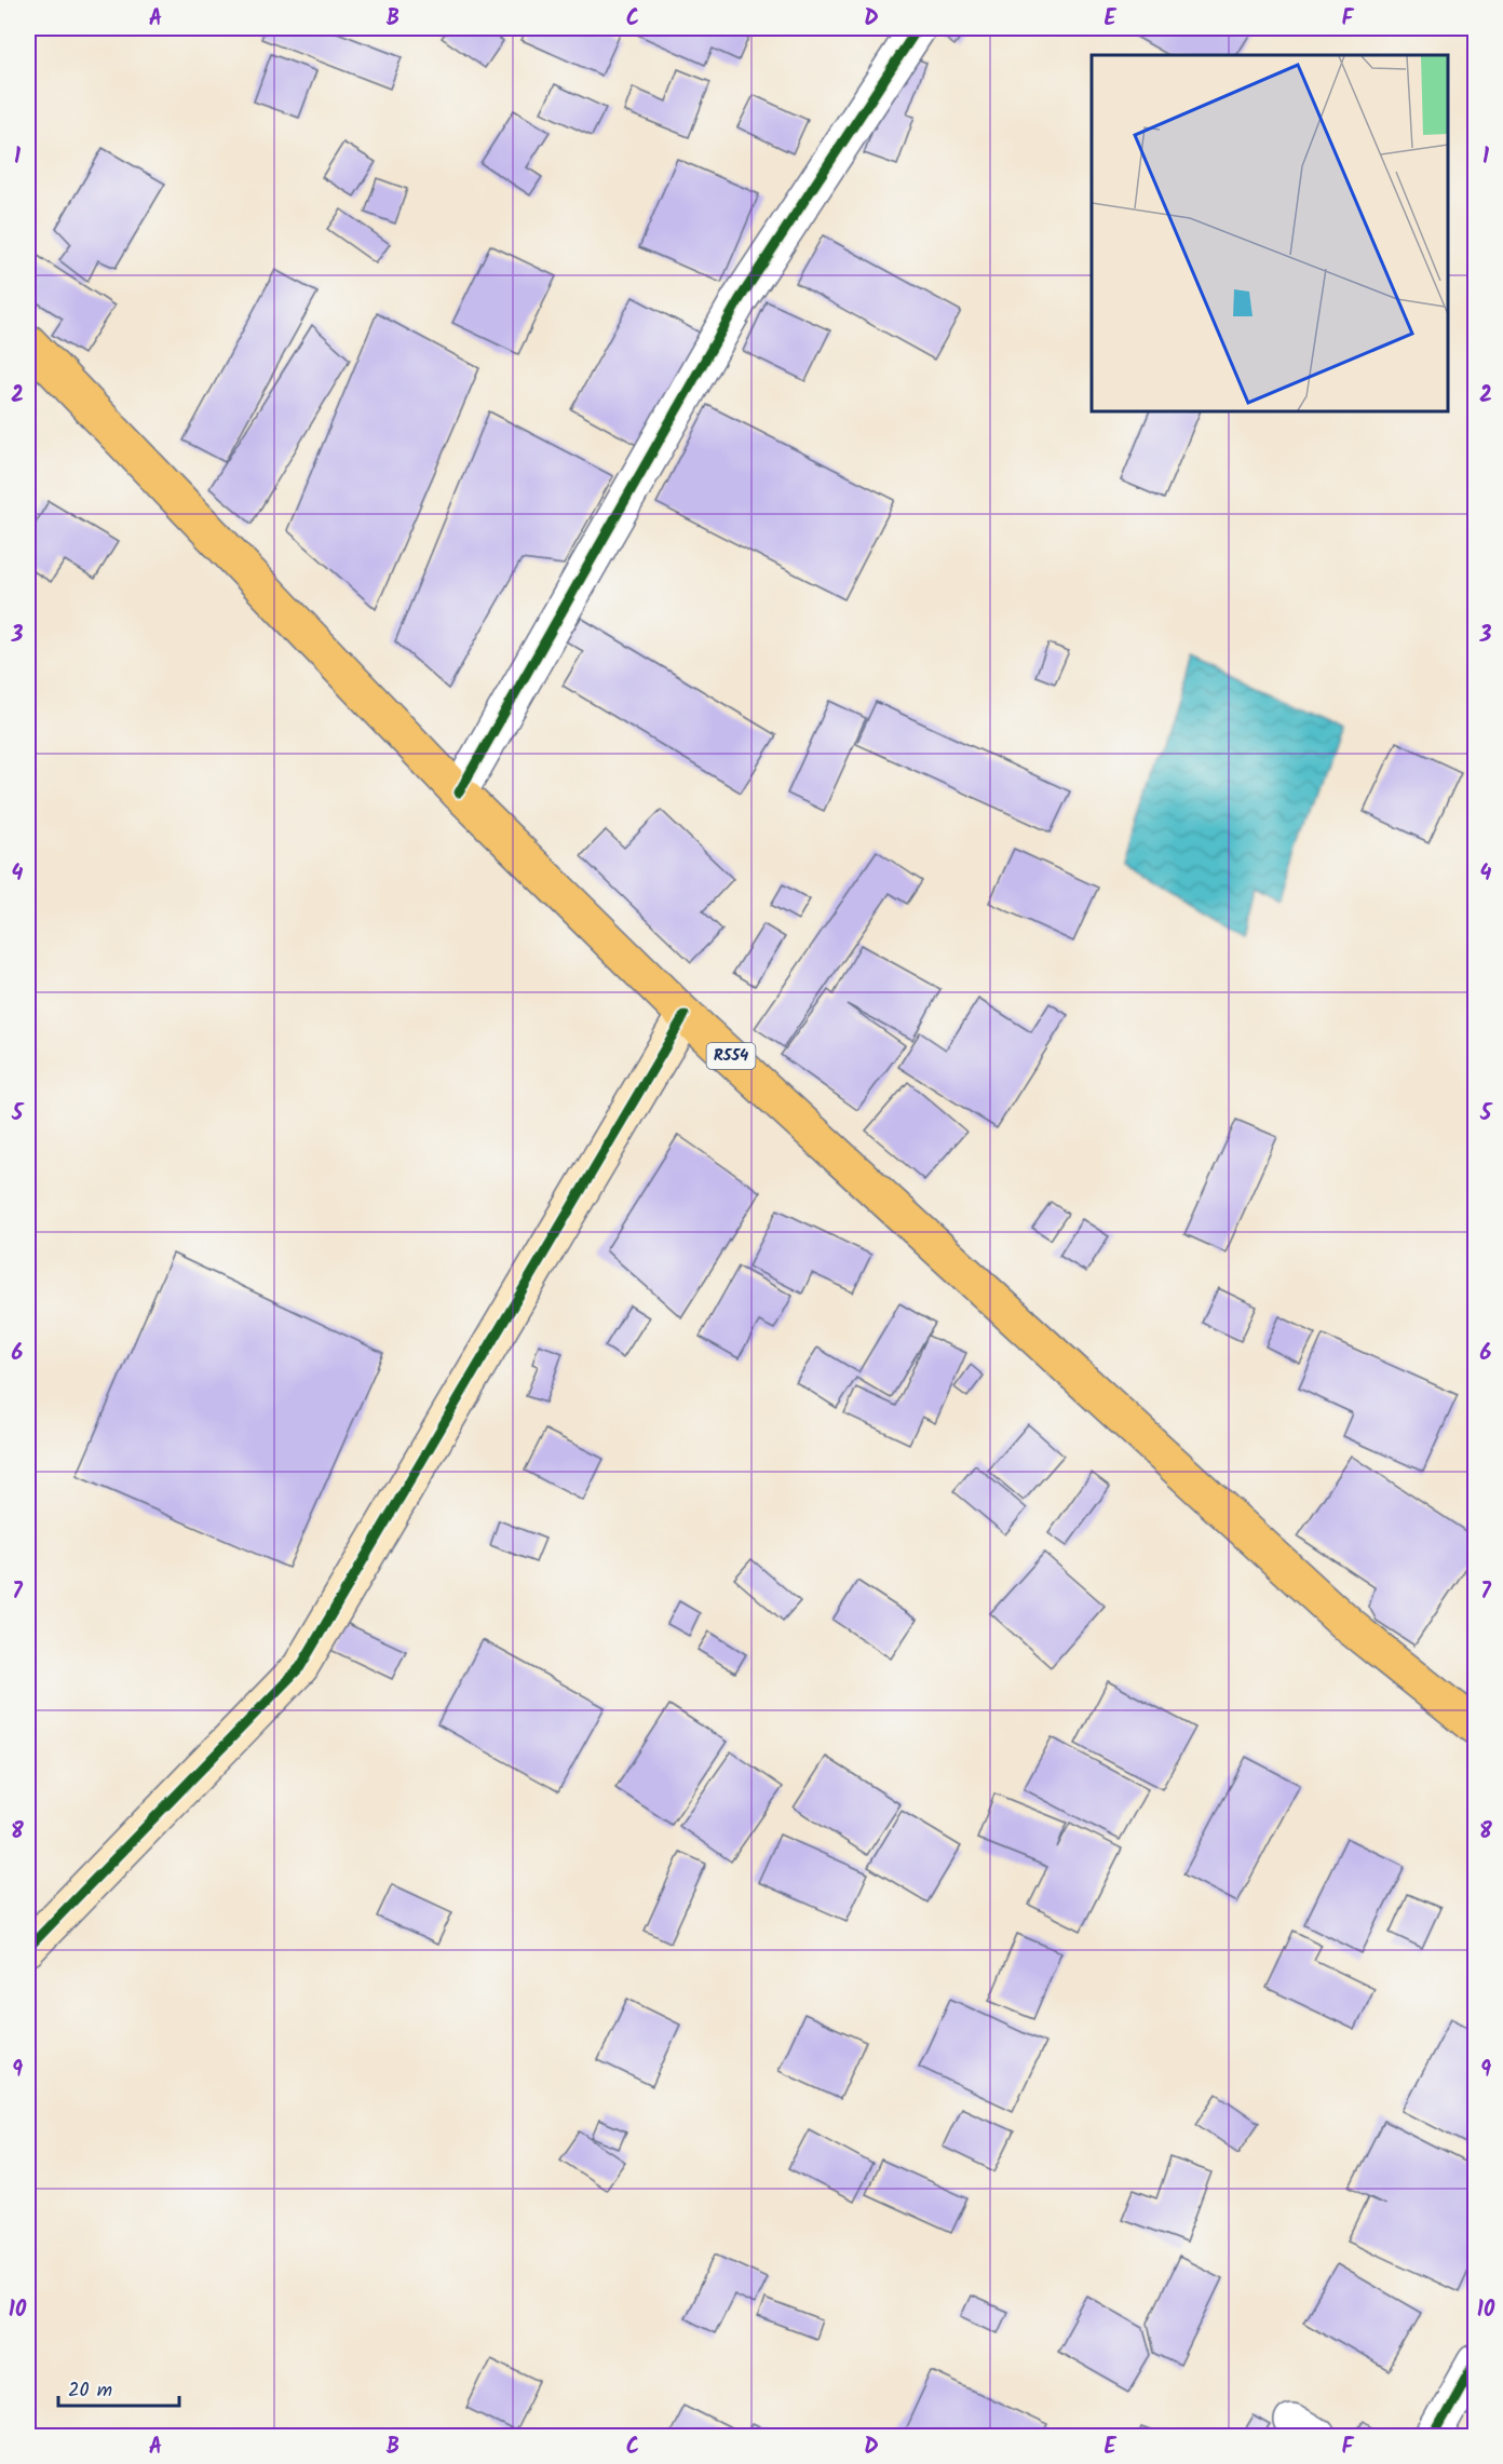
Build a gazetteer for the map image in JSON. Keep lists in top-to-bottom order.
{
  "streets": {
    "main road": ["R554"]
  },
  "scale_bar": "20 m",
  "grid": {
    "columns": [
      "A",
      "B",
      "C",
      "D",
      "E",
      "F"
    ],
    "rows": [
      "1",
      "2",
      "3",
      "4",
      "5",
      "6",
      "7",
      "8",
      "9",
      "10"
    ]
  }
}
